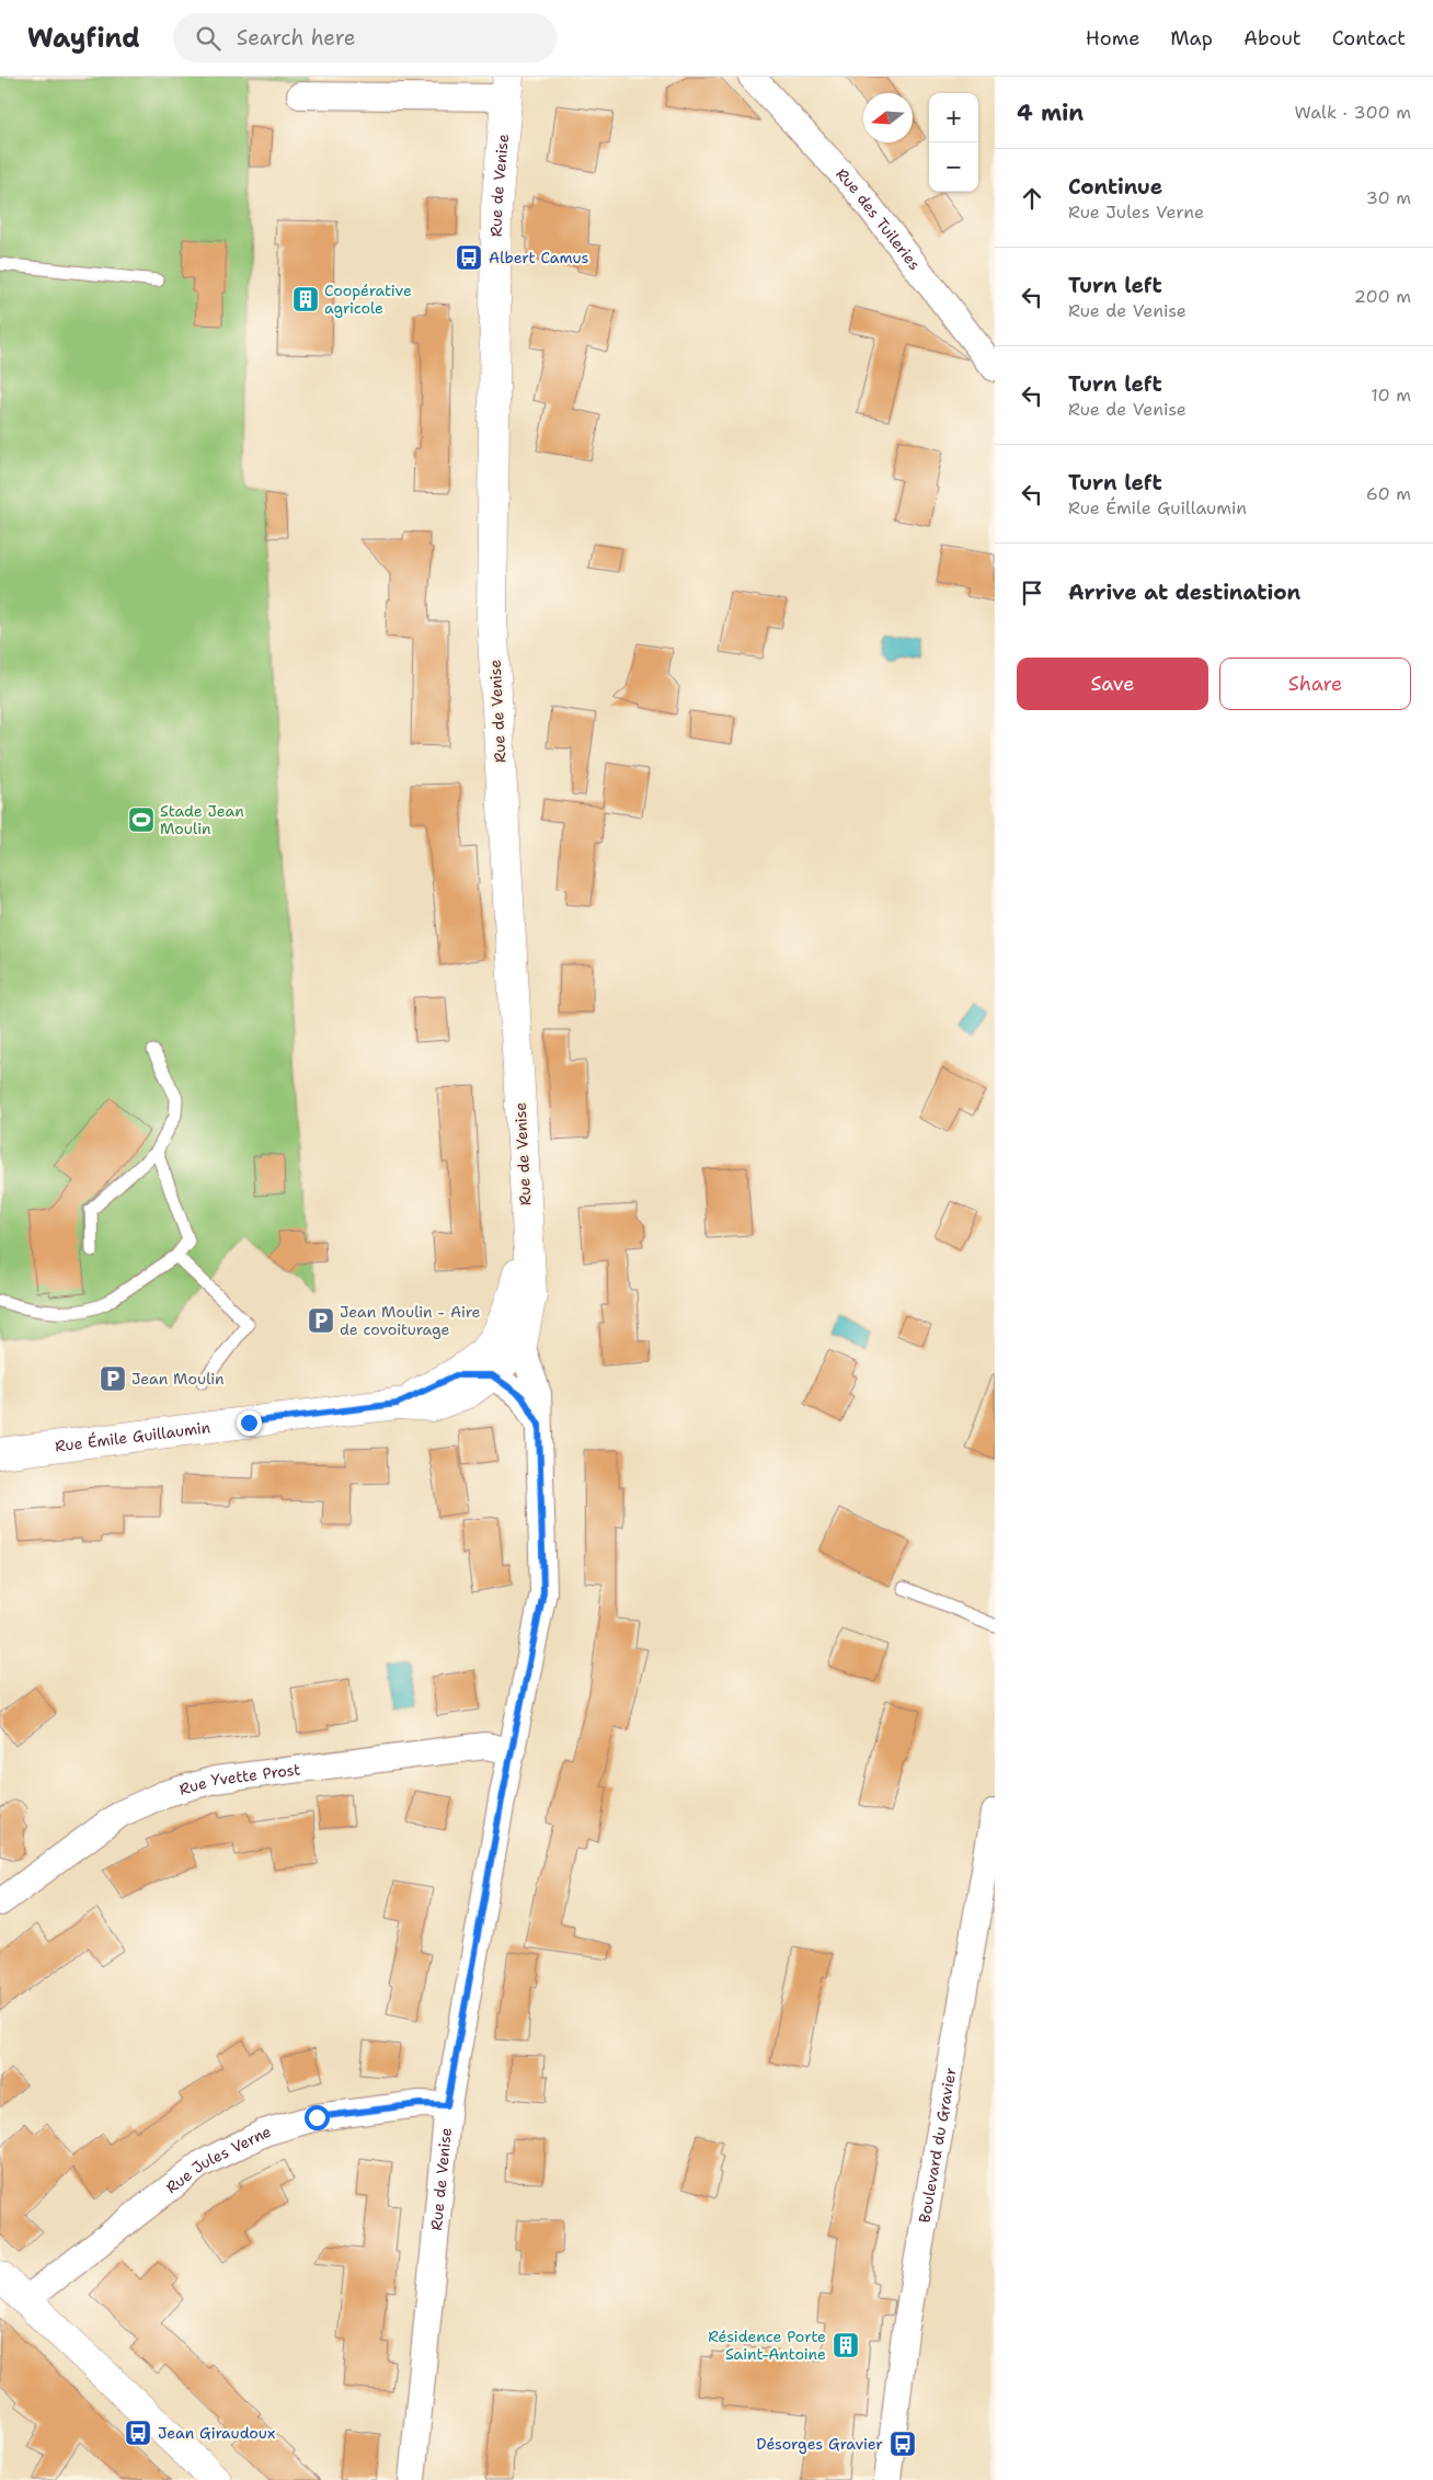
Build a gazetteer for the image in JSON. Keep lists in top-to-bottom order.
{
  "streets": {
    "main road": ["Rue de Venise", "Rue Émile Guillaumin"],
    "street": [
      "Rue des Tuileries",
      "Rue Yvette Prost",
      "Boulevard du Gravier",
      "Rue Jules Verne"
    ]
  },
  "crossings": [
    ["Rue de Venise", "Rue Émile Guillaumin"],
    ["Rue de Venise", "Rue Yvette Prost"],
    ["Rue de Venise", "Rue Jules Verne"]
  ],
  "places": {
    "bus stop": ["Albert Camus", "Jean Giraudoux", "Désorges Gravier"],
    "building": ["Coopérative agricole", "Résidence Porte Saint-Antoine"],
    "sports": ["Stade Jean Moulin"],
    "parking": ["Jean Moulin - Aire de covoiturage", "Jean Moulin"]
  },
  "north": "left",
  "page": {
    "header": "Wayfind",
    "search": "Search here",
    "nav": [
      "Home",
      "Map",
      "About",
      "Contact"
    ],
    "heading": ["4 min", "Walk · 300 m"],
    "map_buttons": ["+", "−"],
    "list": [
      ["Continue", "Rue Jules Verne", "30 m"],
      ["Turn left", "Rue de Venise", "200 m"],
      ["Turn left", "Rue de Venise", "10 m"],
      ["Turn left", "Rue Émile Guillaumin", "60 m"],
      "Arrive at destination"
    ],
    "buttons": ["Save", "Share"]
  }
}
